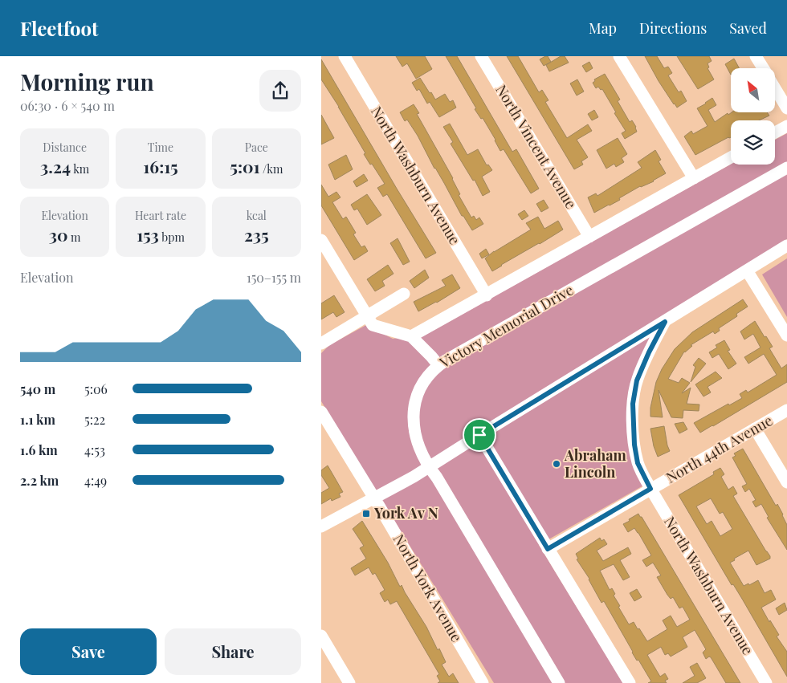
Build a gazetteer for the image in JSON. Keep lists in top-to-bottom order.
{
  "streets": {
    "street": [
      "North Vincent Avenue",
      "North Washburn Avenue",
      "Victory Memorial Drive",
      "North 44th Avenue",
      "North York Avenue"
    ]
  },
  "crossings": [
    ["North Washburn Avenue", "North 44th Avenue"]
  ],
  "places": {
    "other": ["Abraham Lincoln"],
    "transit": ["York Av N"]
  },
  "north": "top left",
  "page": {
    "header": "Fleetfoot",
    "nav": ["Map", "Directions", "Saved"],
    "heading": ["Morning run", "06:30 · 6 × 540 m"],
    "stats": [
      ["Distance", "3.24 km"],
      ["Time", "16:15"],
      ["Pace", "5:01 /km"],
      ["Elevation", "30 m"],
      ["Heart rate", "153 bpm"],
      ["kcal", "235"]
    ],
    "chart": ["Elevation", "150–155 m"],
    "list": [
      {
        "name": "540 m",
        "note": "5:06"
      },
      {
        "name": "1.1 km",
        "note": "5:22"
      },
      {
        "name": "1.6 km",
        "note": "4:53"
      },
      {
        "name": "2.2 km",
        "note": "4:49"
      }
    ],
    "buttons": ["Save", "Share"]
  }
}
